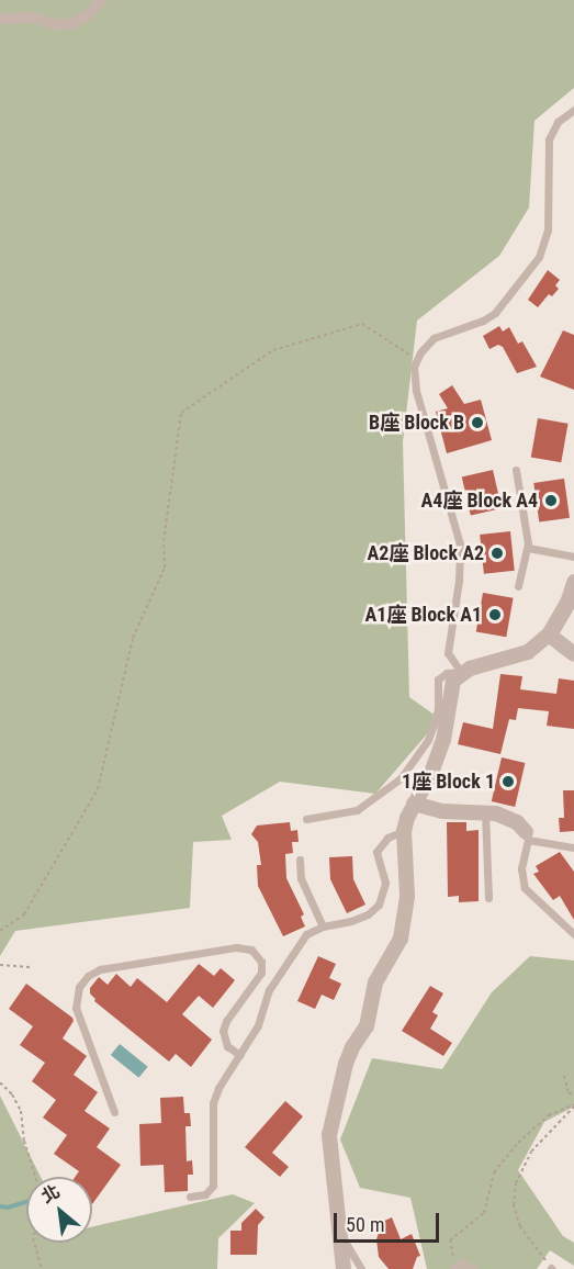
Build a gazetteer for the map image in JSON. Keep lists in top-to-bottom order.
{
  "places": [
    "B座 Block B",
    "A4座 Block A4",
    "A2座 Block A2",
    "A1座 Block A1",
    "1座 Block 1"
  ],
  "scale_bar": "50 m",
  "north": "top left"
}
